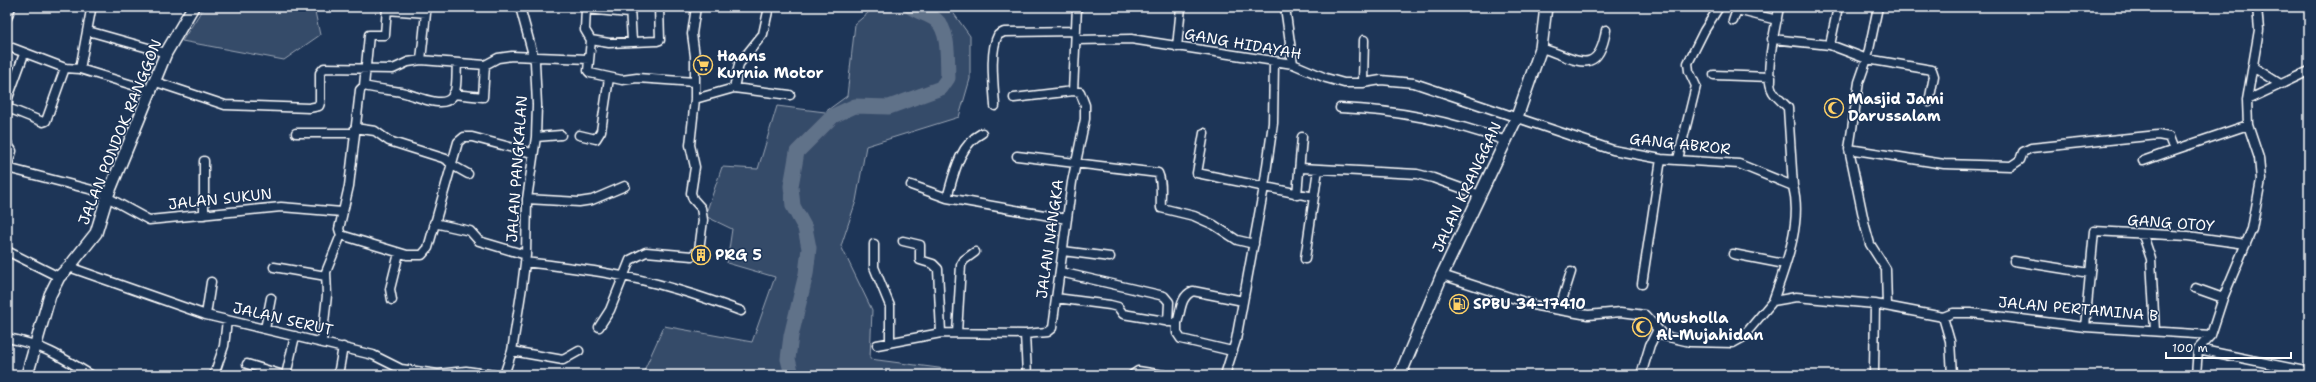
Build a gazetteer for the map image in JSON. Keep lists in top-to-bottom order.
{
  "streets": {
    "main road": ["JALAN PONDOK RANGGON", "JALAN KRANGGAN"],
    "street": [
      "GANG HIDAYAH",
      "GANG ABROR",
      "JALAN PANGKALAN",
      "JALAN SUKUN",
      "GANG OTOY",
      "JALAN NANGKA",
      "JALAN PERTAMINA B",
      "JALAN SERUT"
    ]
  },
  "crossings": [
    ["GANG HIDAYAH", "GANG ABROR"],
    ["GANG HIDAYAH", "JALAN KRANGGAN"],
    ["JALAN PONDOK RANGGON", "JALAN SUKUN"],
    ["JALAN PONDOK RANGGON", "JALAN SERUT"],
    ["GANG ABROR", "JALAN KRANGGAN"]
  ],
  "places": {
    "supermarket": ["Haans Kurnia Motor"],
    "mosque": ["Masjid Jami Darussalam", "Musholla Al-Mujahidan"],
    "building": ["PRG 5"],
    "fuel station": ["SPBU 34-17410"]
  },
  "scale_bar": "100 m"
}
